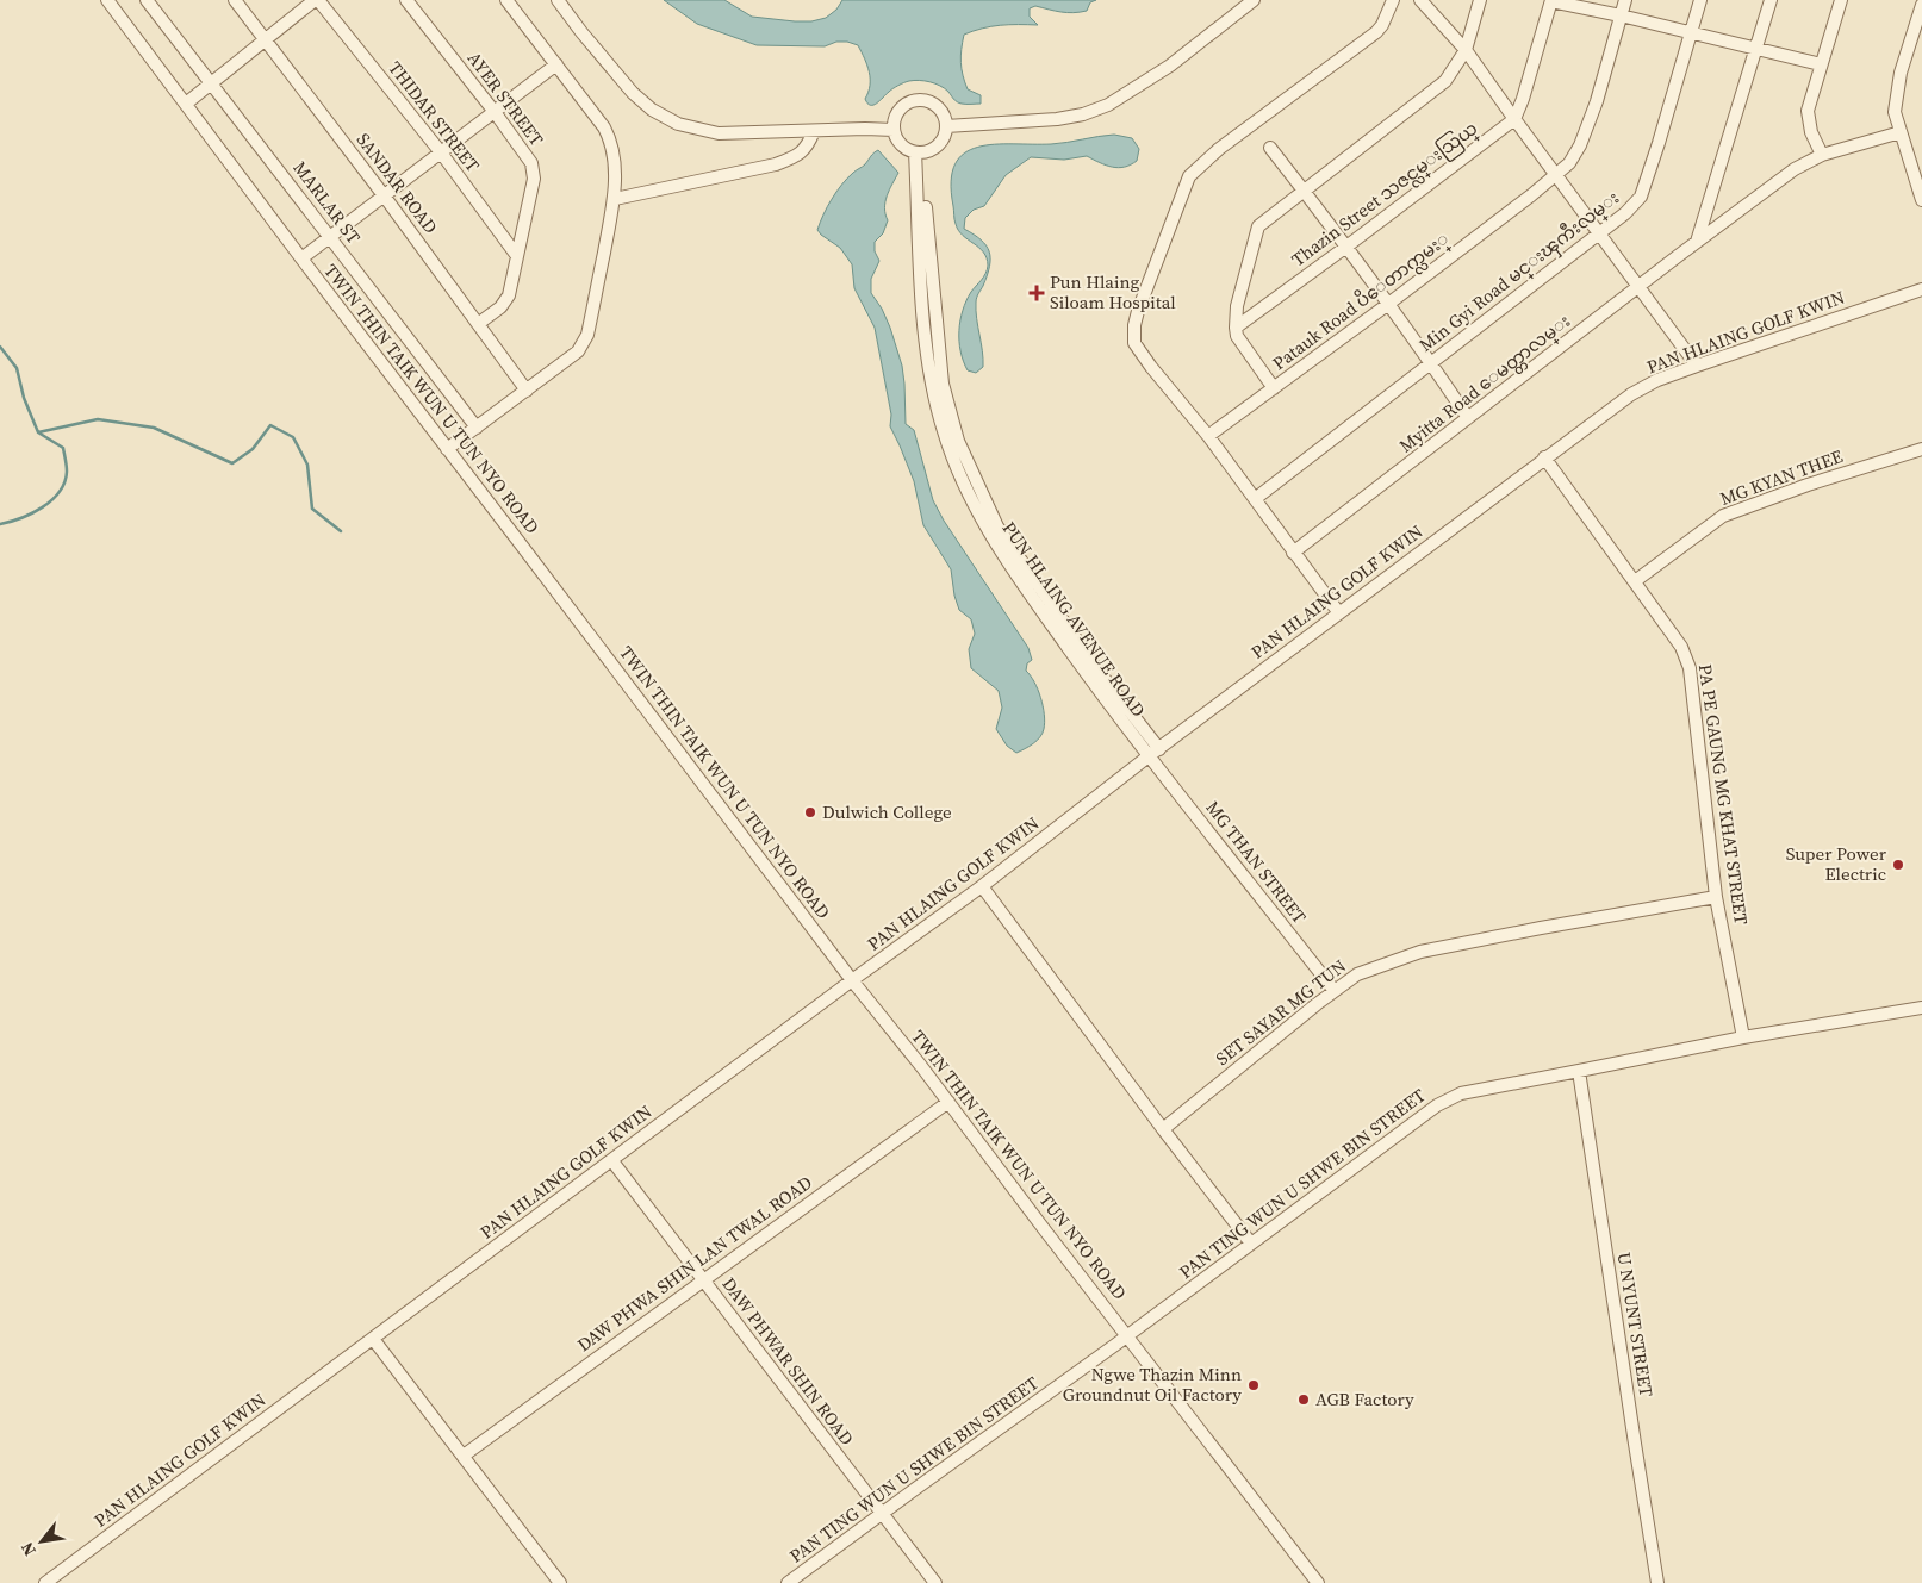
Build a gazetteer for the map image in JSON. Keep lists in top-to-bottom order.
{
  "streets": {
    "street": [
      "AYER STREET",
      "THIDAR STREET",
      "SANDAR ROAD",
      "Thazin Street သဇင္လမ္းသြယ္",
      "MARLAR ST",
      "Min Gyi Road မင္းၾကီးလမ္း",
      "Patauk Road ပိေတာက္လမး္",
      "PAN HLAING GOLF KWIN",
      "Myitta Road ေမတ္တာလမ္း",
      "TWIN THIN TAIK WUN U TUN NYO ROAD",
      "MG KYAN THEE",
      "PUN HLAING AVENUE ROAD",
      "PA PE GAUNG MG KHAT STREET",
      "MG THAN STREET",
      "SET SAYAR MG TUN",
      "PAN TING WUN U SHWE BIN STREET",
      "DAW PHWA SHIN LAN TWAL ROAD",
      "U NYUNT STREET",
      "DAW PHWAR SHIN ROAD"
    ]
  },
  "crossings": [
    ["AYER STREET", "THIDAR STREET"],
    ["AYER STREET", "SANDAR ROAD"],
    ["PAN HLAING GOLF KWIN", "TWIN THIN TAIK WUN U TUN NYO ROAD"],
    ["PAN HLAING GOLF KWIN", "PUN HLAING AVENUE ROAD"],
    ["PAN HLAING GOLF KWIN", "PA PE GAUNG MG KHAT STREET"],
    ["PAN HLAING GOLF KWIN", "MG THAN STREET"],
    ["PAN HLAING GOLF KWIN", "DAW PHWAR SHIN ROAD"],
    ["TWIN THIN TAIK WUN U TUN NYO ROAD", "PAN TING WUN U SHWE BIN STREET"],
    ["TWIN THIN TAIK WUN U TUN NYO ROAD", "DAW PHWA SHIN LAN TWAL ROAD"],
    ["MG KYAN THEE", "PA PE GAUNG MG KHAT STREET"],
    ["PUN HLAING AVENUE ROAD", "MG THAN STREET"],
    ["PA PE GAUNG MG KHAT STREET", "SET SAYAR MG TUN"],
    ["PA PE GAUNG MG KHAT STREET", "PAN TING WUN U SHWE BIN STREET"],
    ["MG THAN STREET", "SET SAYAR MG TUN"],
    ["PAN TING WUN U SHWE BIN STREET", "U NYUNT STREET"],
    ["PAN TING WUN U SHWE BIN STREET", "DAW PHWAR SHIN ROAD"],
    ["DAW PHWA SHIN LAN TWAL ROAD", "DAW PHWAR SHIN ROAD"]
  ],
  "places": {
    "health": ["Pun Hlaing Siloam Hospital"],
    "other": [
      "Dulwich College",
      "Super Power Electric",
      "Ngwe Thazin Minn Groundnut Oil Factory",
      "AGB Factory"
    ]
  },
  "north": "bottom left"
}
